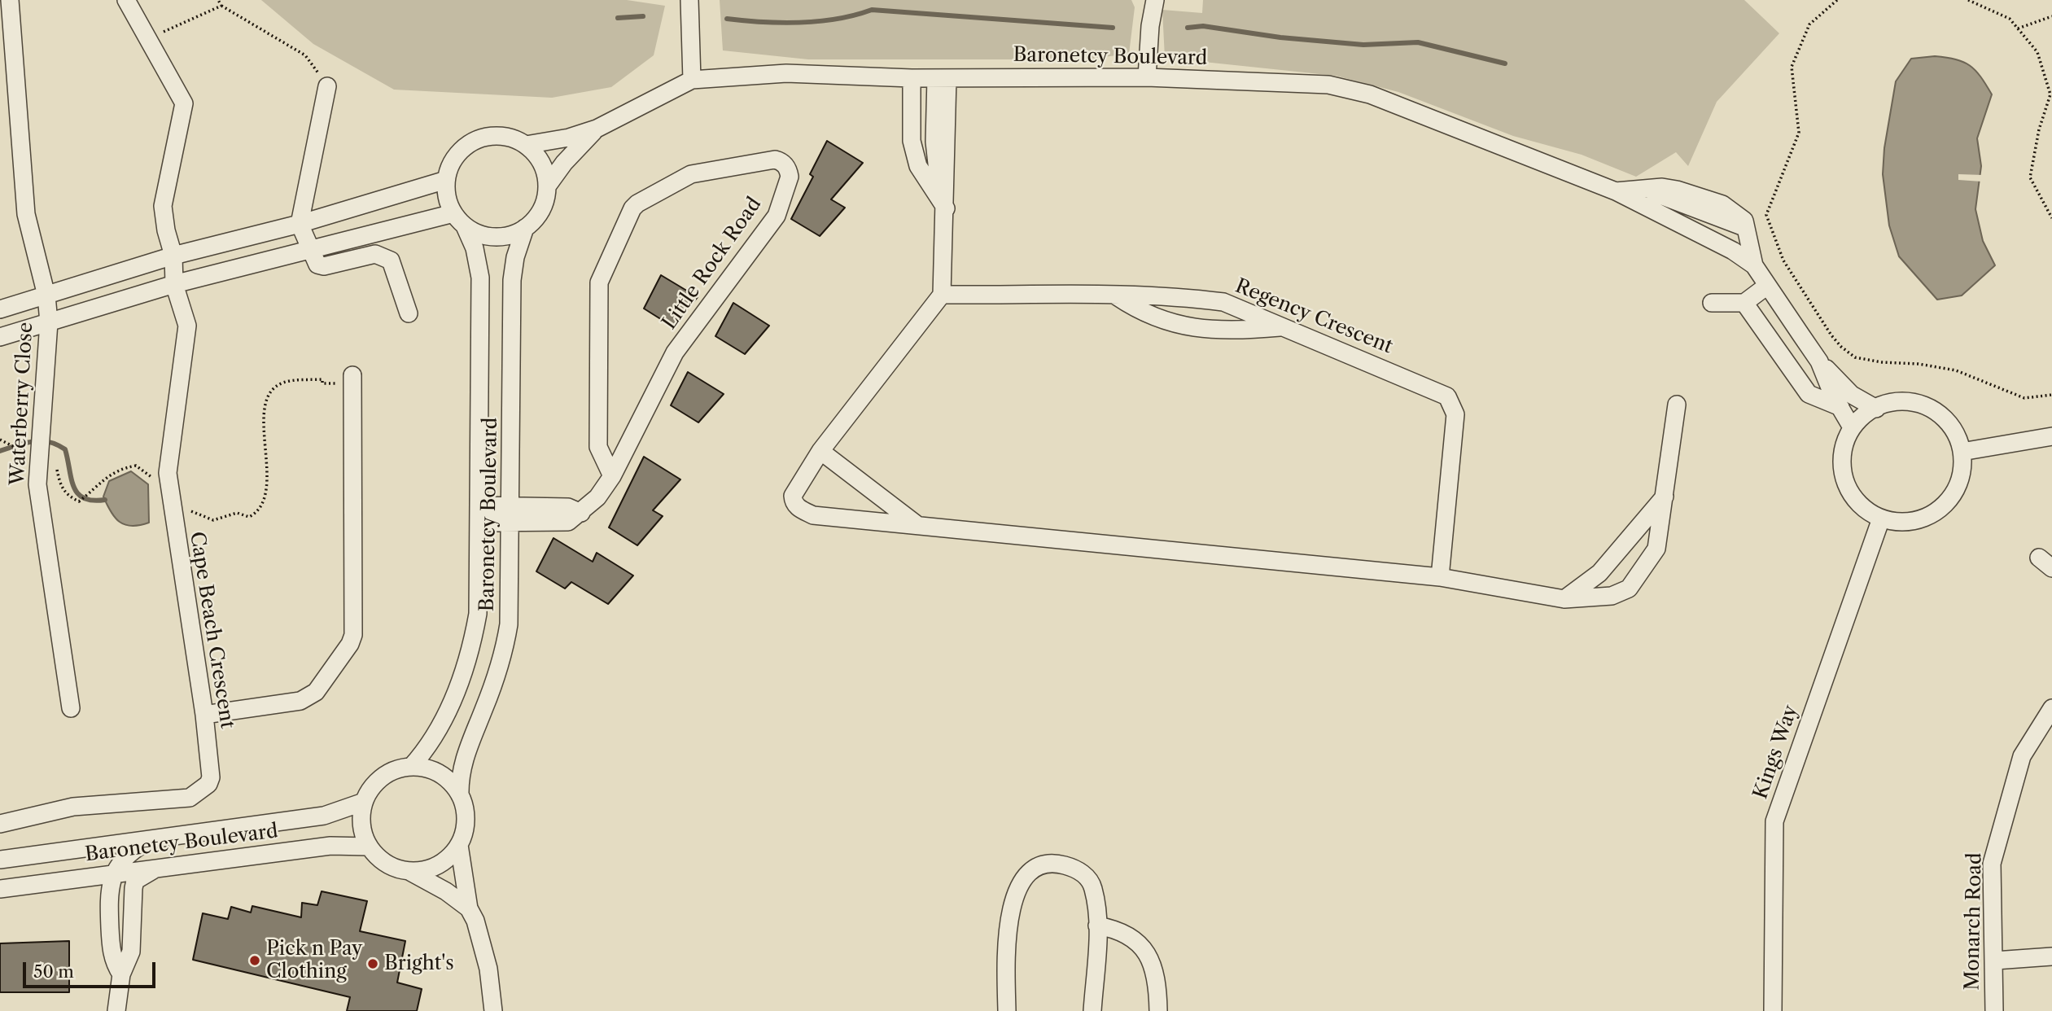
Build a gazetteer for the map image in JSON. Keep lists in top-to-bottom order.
{
  "streets": {
    "street": [
      "Baronetcy Boulevard",
      "Little Rock Road",
      "Regency Crescent",
      "Waterberry Close",
      "Cape Beach Crescent",
      "Kings Way",
      "Monarch Road"
    ]
  },
  "crossings": [
    ["Baronetcy Boulevard", "Little Rock Road"],
    ["Baronetcy Boulevard", "Kings Way"]
  ],
  "places": ["Pick n Pay Clothing", "Bright's"],
  "scale_bar": "50 m"
}
